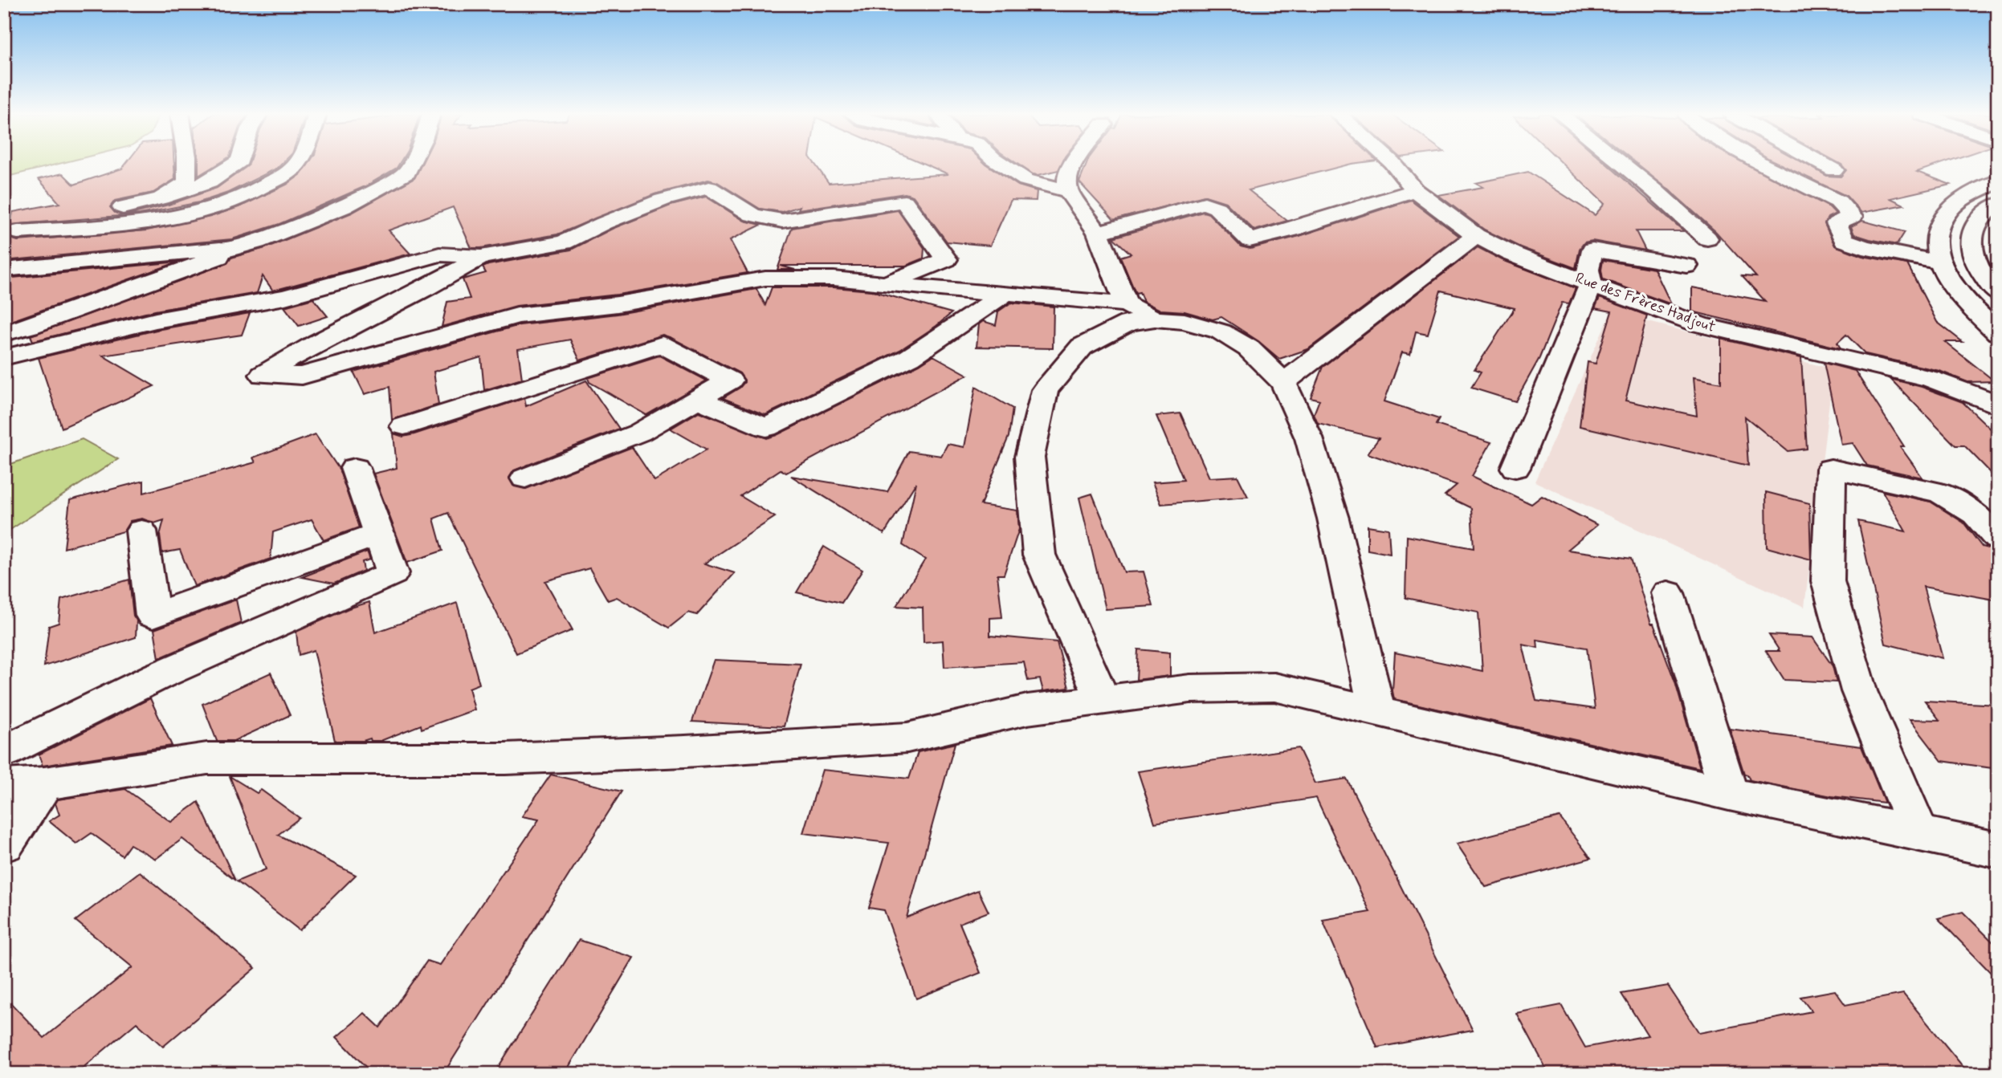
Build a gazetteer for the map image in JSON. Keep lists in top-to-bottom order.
{
  "streets": {
    "street": ["Rue des Frères Hadjout"]
  }
}
